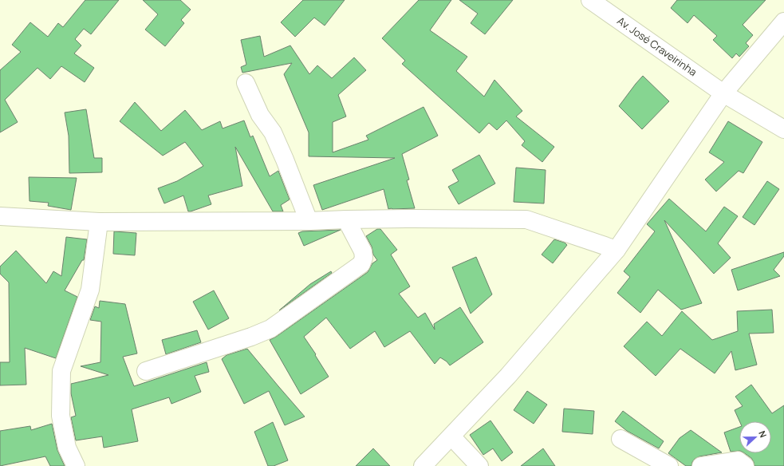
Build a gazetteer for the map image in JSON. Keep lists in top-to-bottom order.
{
  "streets": {
    "street": ["Av. José Craveirinha"]
  },
  "north": "right"
}
